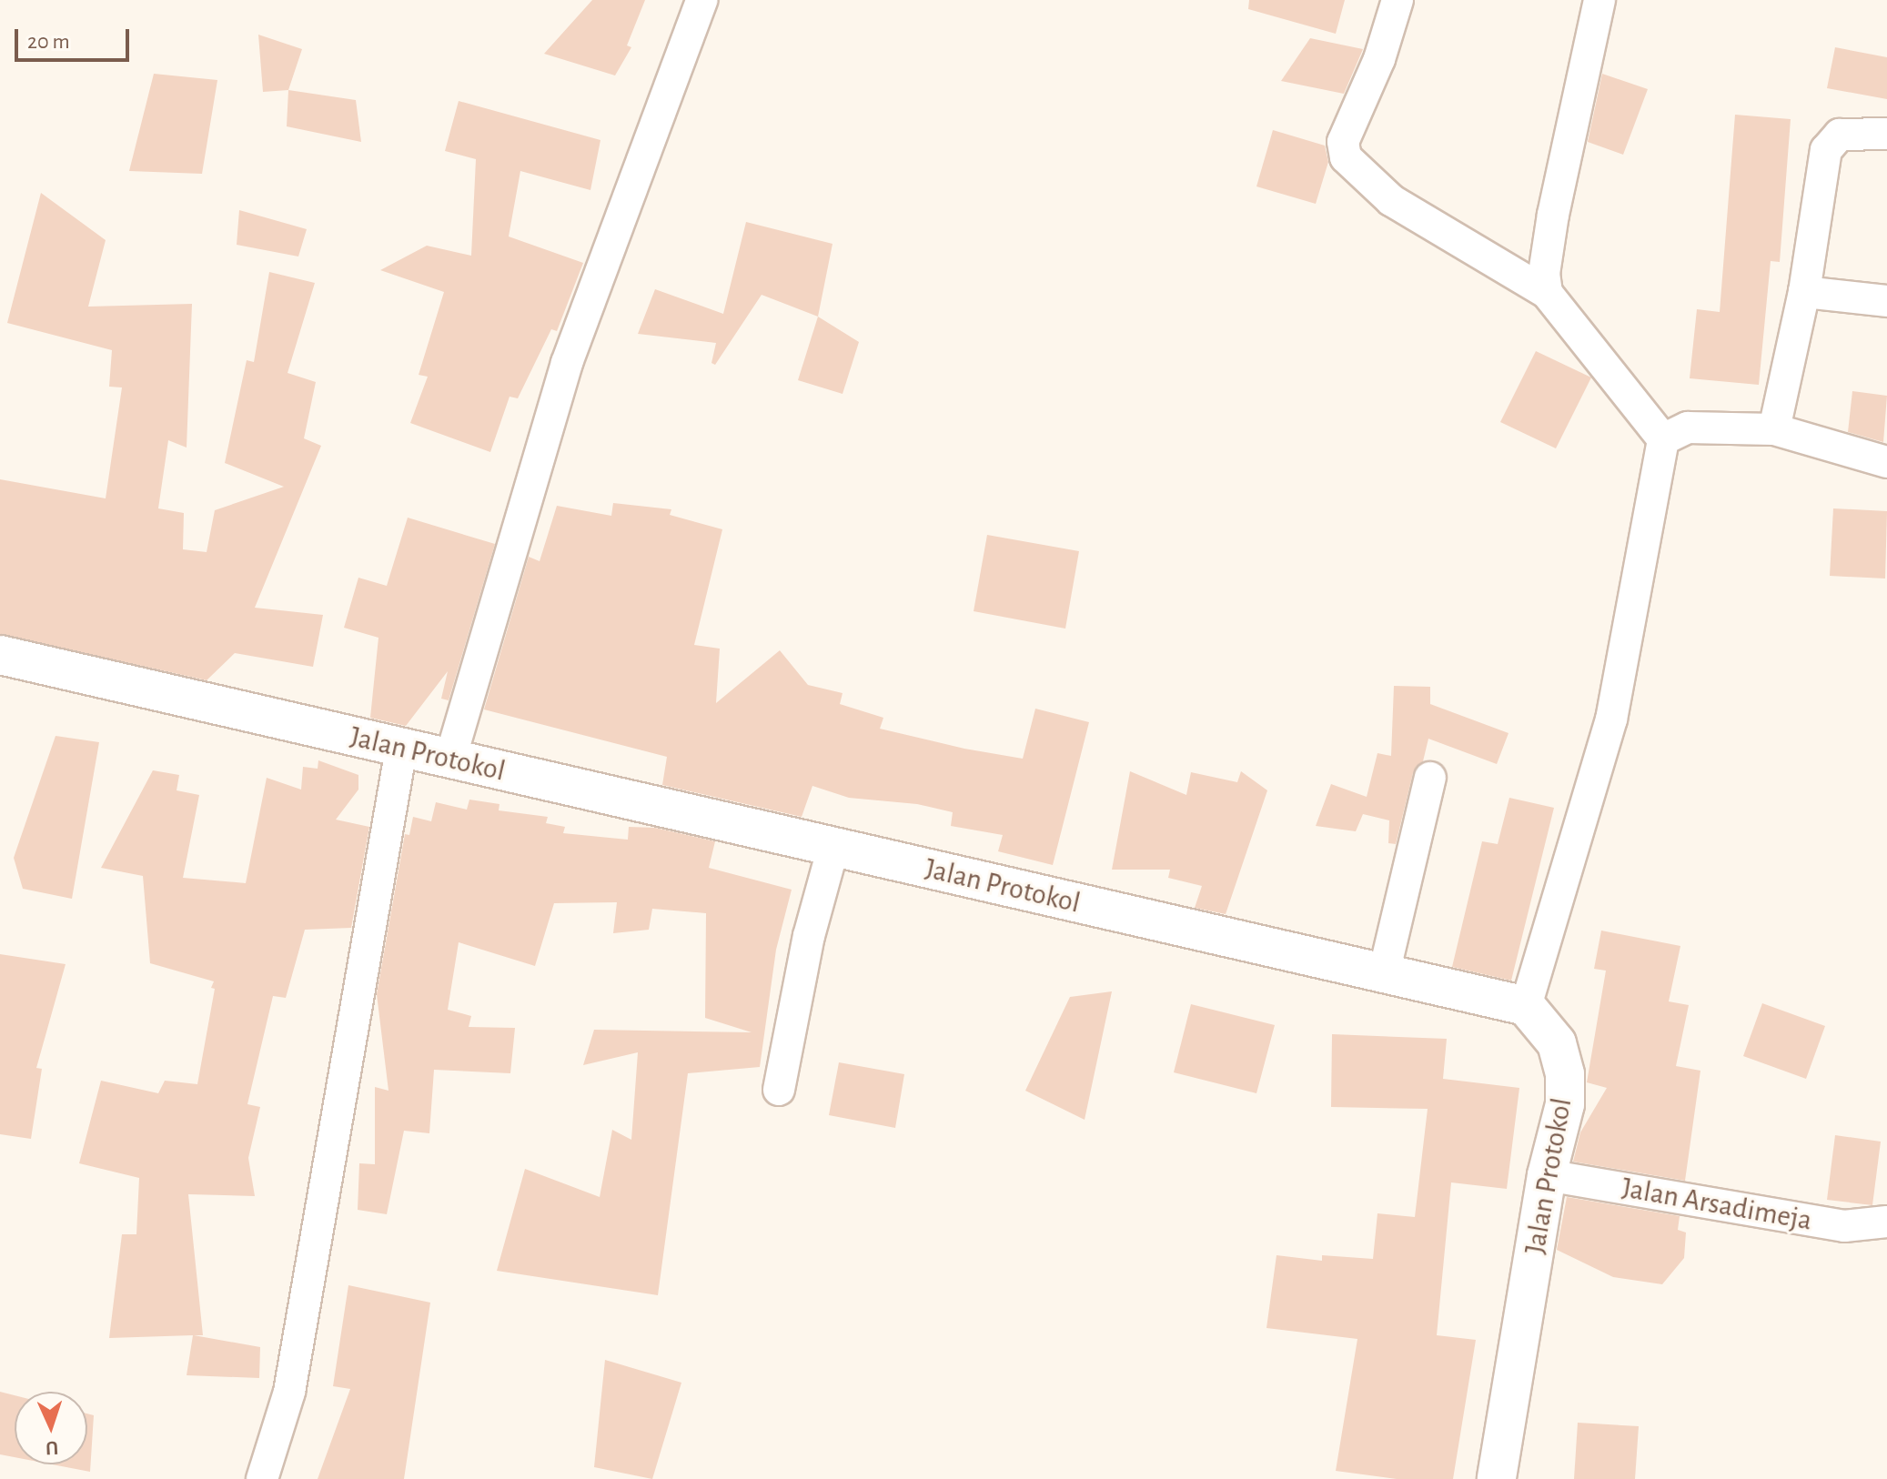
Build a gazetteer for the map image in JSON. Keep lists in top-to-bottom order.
{
  "streets": {
    "street": ["Jalan Protokol", "Jalan Arsadimeja"]
  },
  "crossings": [
    ["Jalan Protokol", "Jalan Arsadimeja"]
  ],
  "scale_bar": "20 m",
  "north": "bottom"
}
